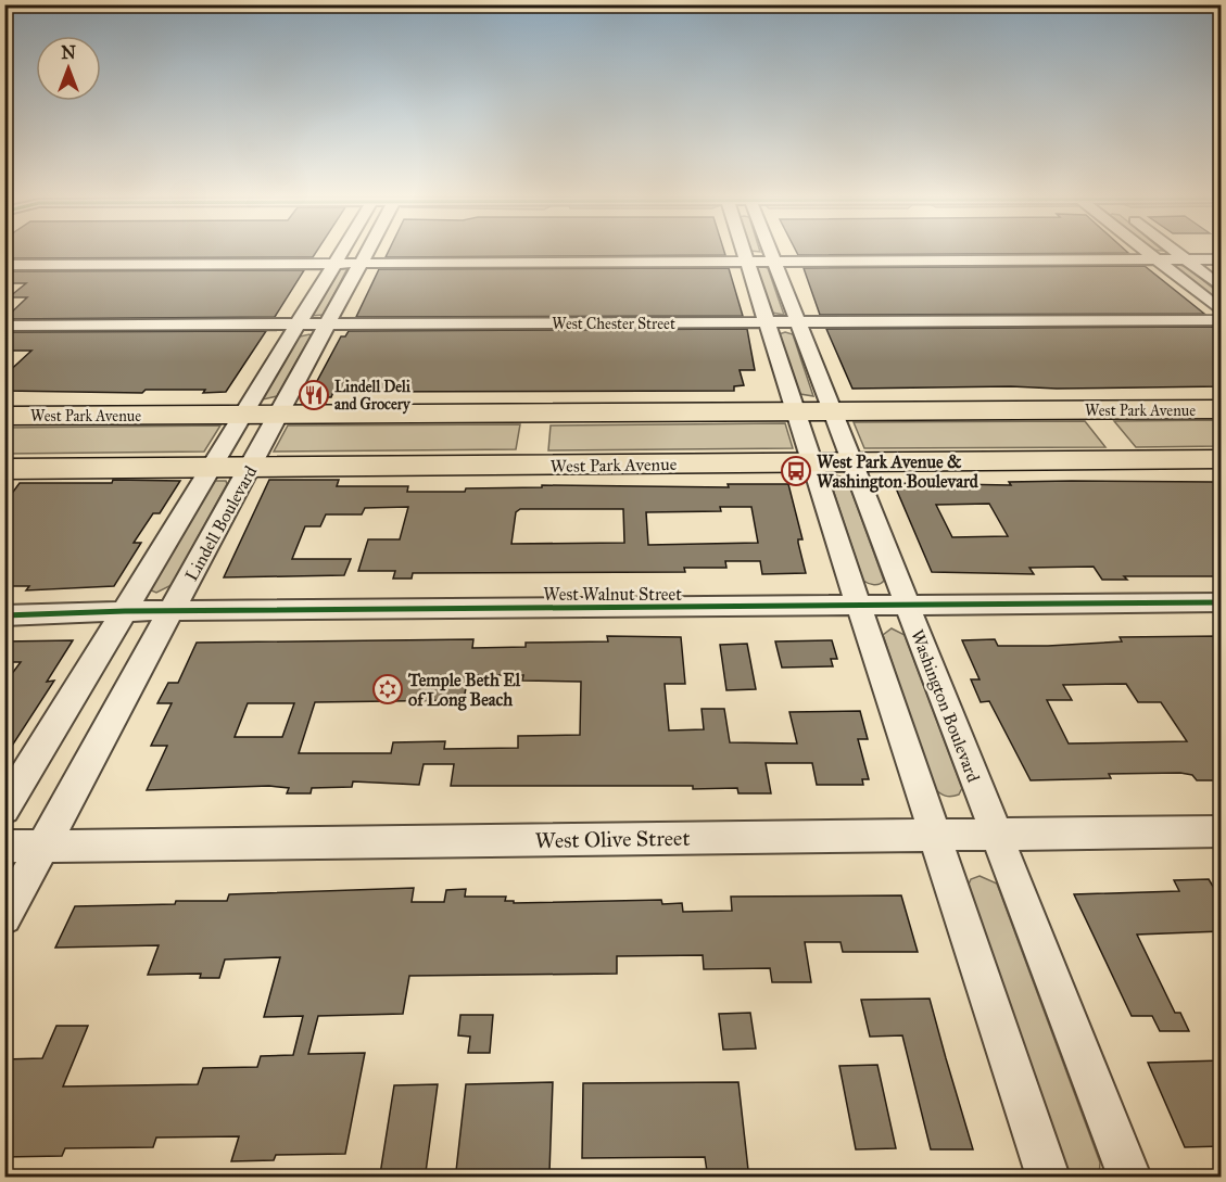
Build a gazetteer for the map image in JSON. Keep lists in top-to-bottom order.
{
  "streets": {
    "highway": ["West Park Avenue"],
    "street": [
      "West Chester Street",
      "Lindell Boulevard",
      "West Walnut Street",
      "Washington Boulevard",
      "West Olive Street"
    ]
  },
  "crossings": [
    ["West Chester Street", "Lindell Boulevard"],
    ["West Chester Street", "Washington Boulevard"],
    ["West Park Avenue", "Lindell Boulevard"],
    ["West Park Avenue", "Washington Boulevard"],
    ["Lindell Boulevard", "West Walnut Street"],
    ["Lindell Boulevard", "West Olive Street"],
    ["West Walnut Street", "Washington Boulevard"],
    ["Washington Boulevard", "West Olive Street"]
  ],
  "places": {
    "restaurant": ["Lindell Deli and Grocery"],
    "bus stop": ["West Park Avenue & Washington Boulevard"],
    "synagogue": ["Temple Beth El of Long Beach"]
  },
  "north": "top"
}
